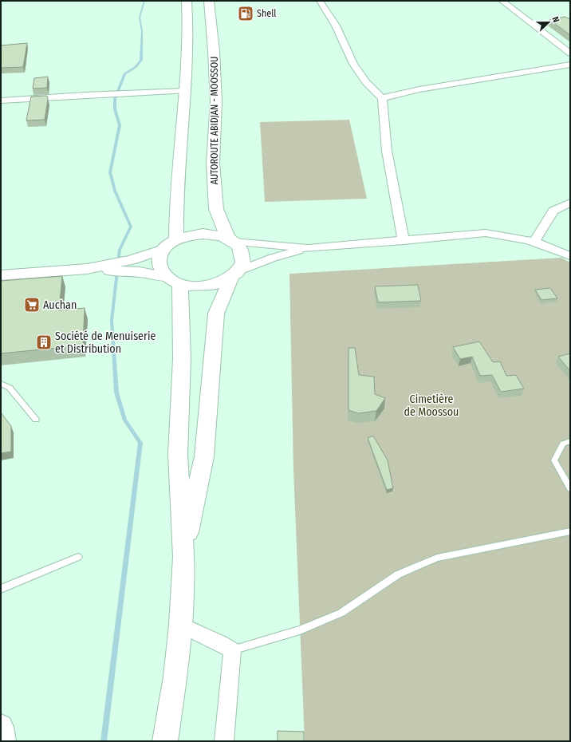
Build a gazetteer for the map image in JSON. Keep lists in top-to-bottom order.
{
  "streets": {
    "main road": ["AUTOROUTE ABIDJAN - MOOSSOU"]
  },
  "parks": ["Cimetière de Moossou"],
  "places": {
    "fuel station": ["Shell"],
    "supermarket": ["Auchan"],
    "building": ["Société de Menuiserie et Distribution"]
  },
  "north": "right"
}
